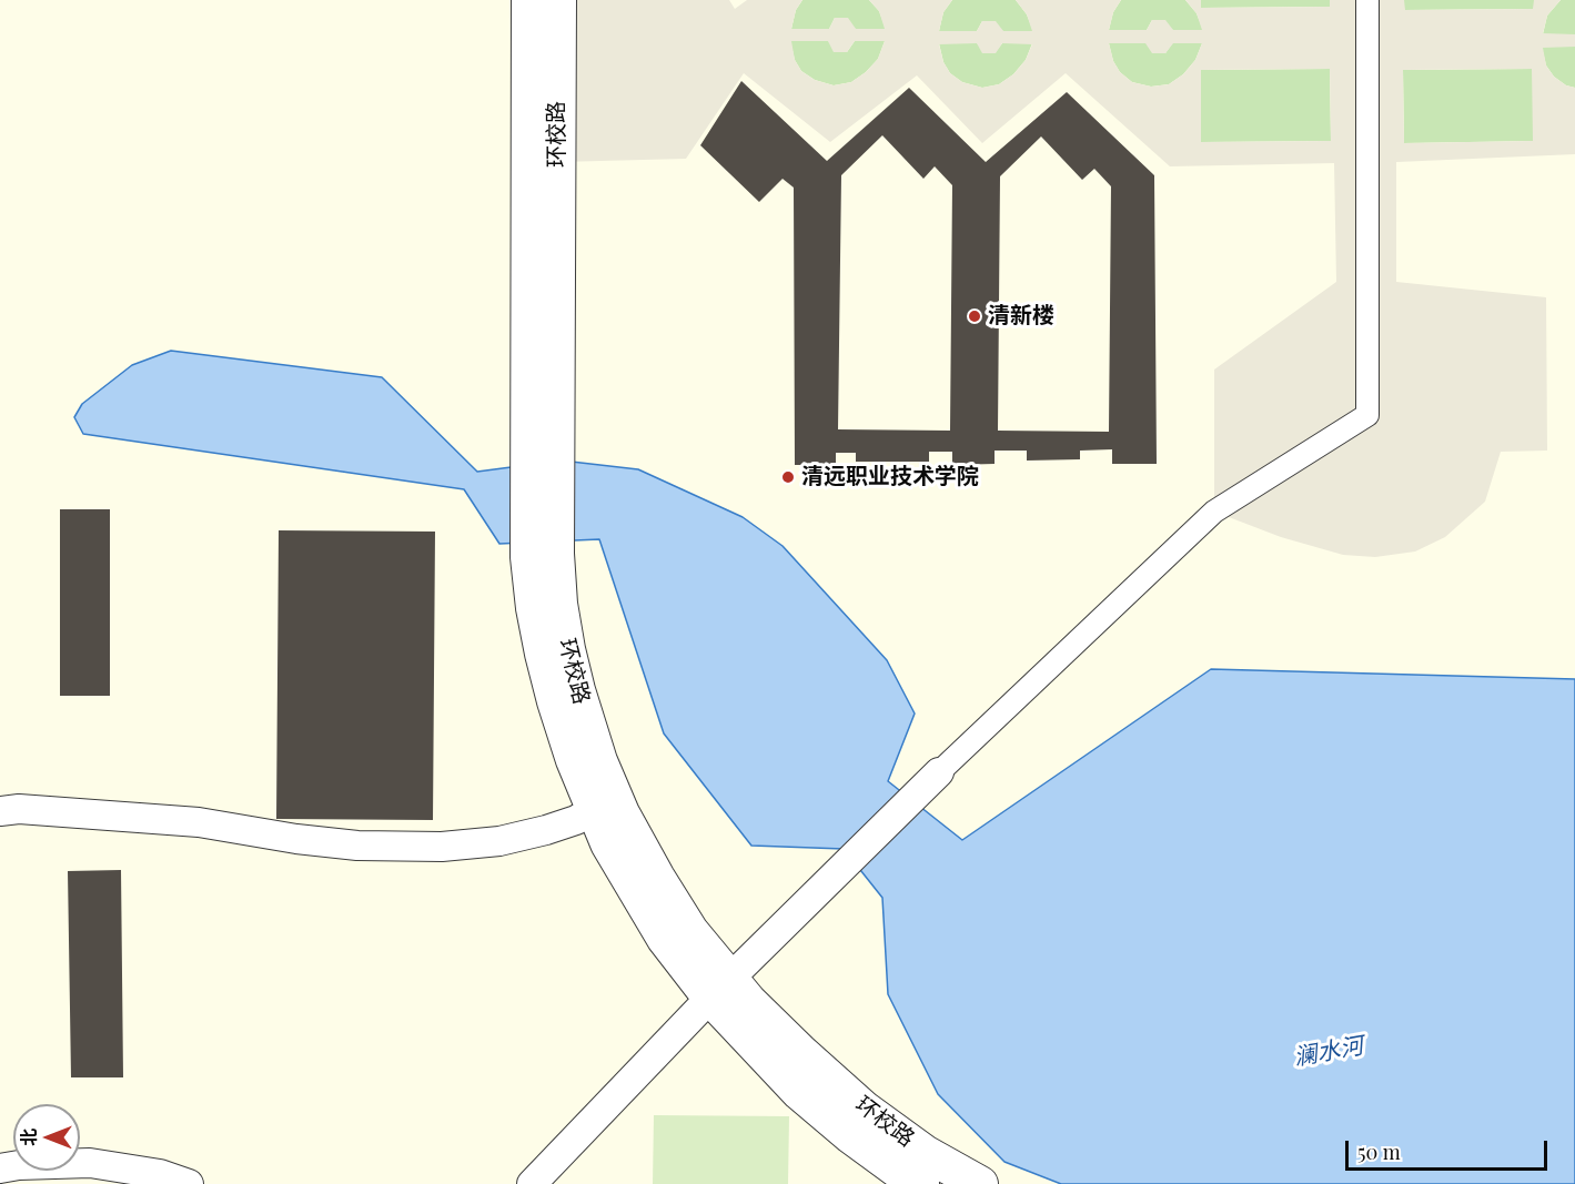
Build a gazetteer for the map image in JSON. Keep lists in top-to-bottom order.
{
  "streets": {
    "street": ["环校路"]
  },
  "water": ["澜水河"],
  "places": ["清新楼", "清远职业技术学院"],
  "scale_bar": "50 m",
  "north": "left"
}
